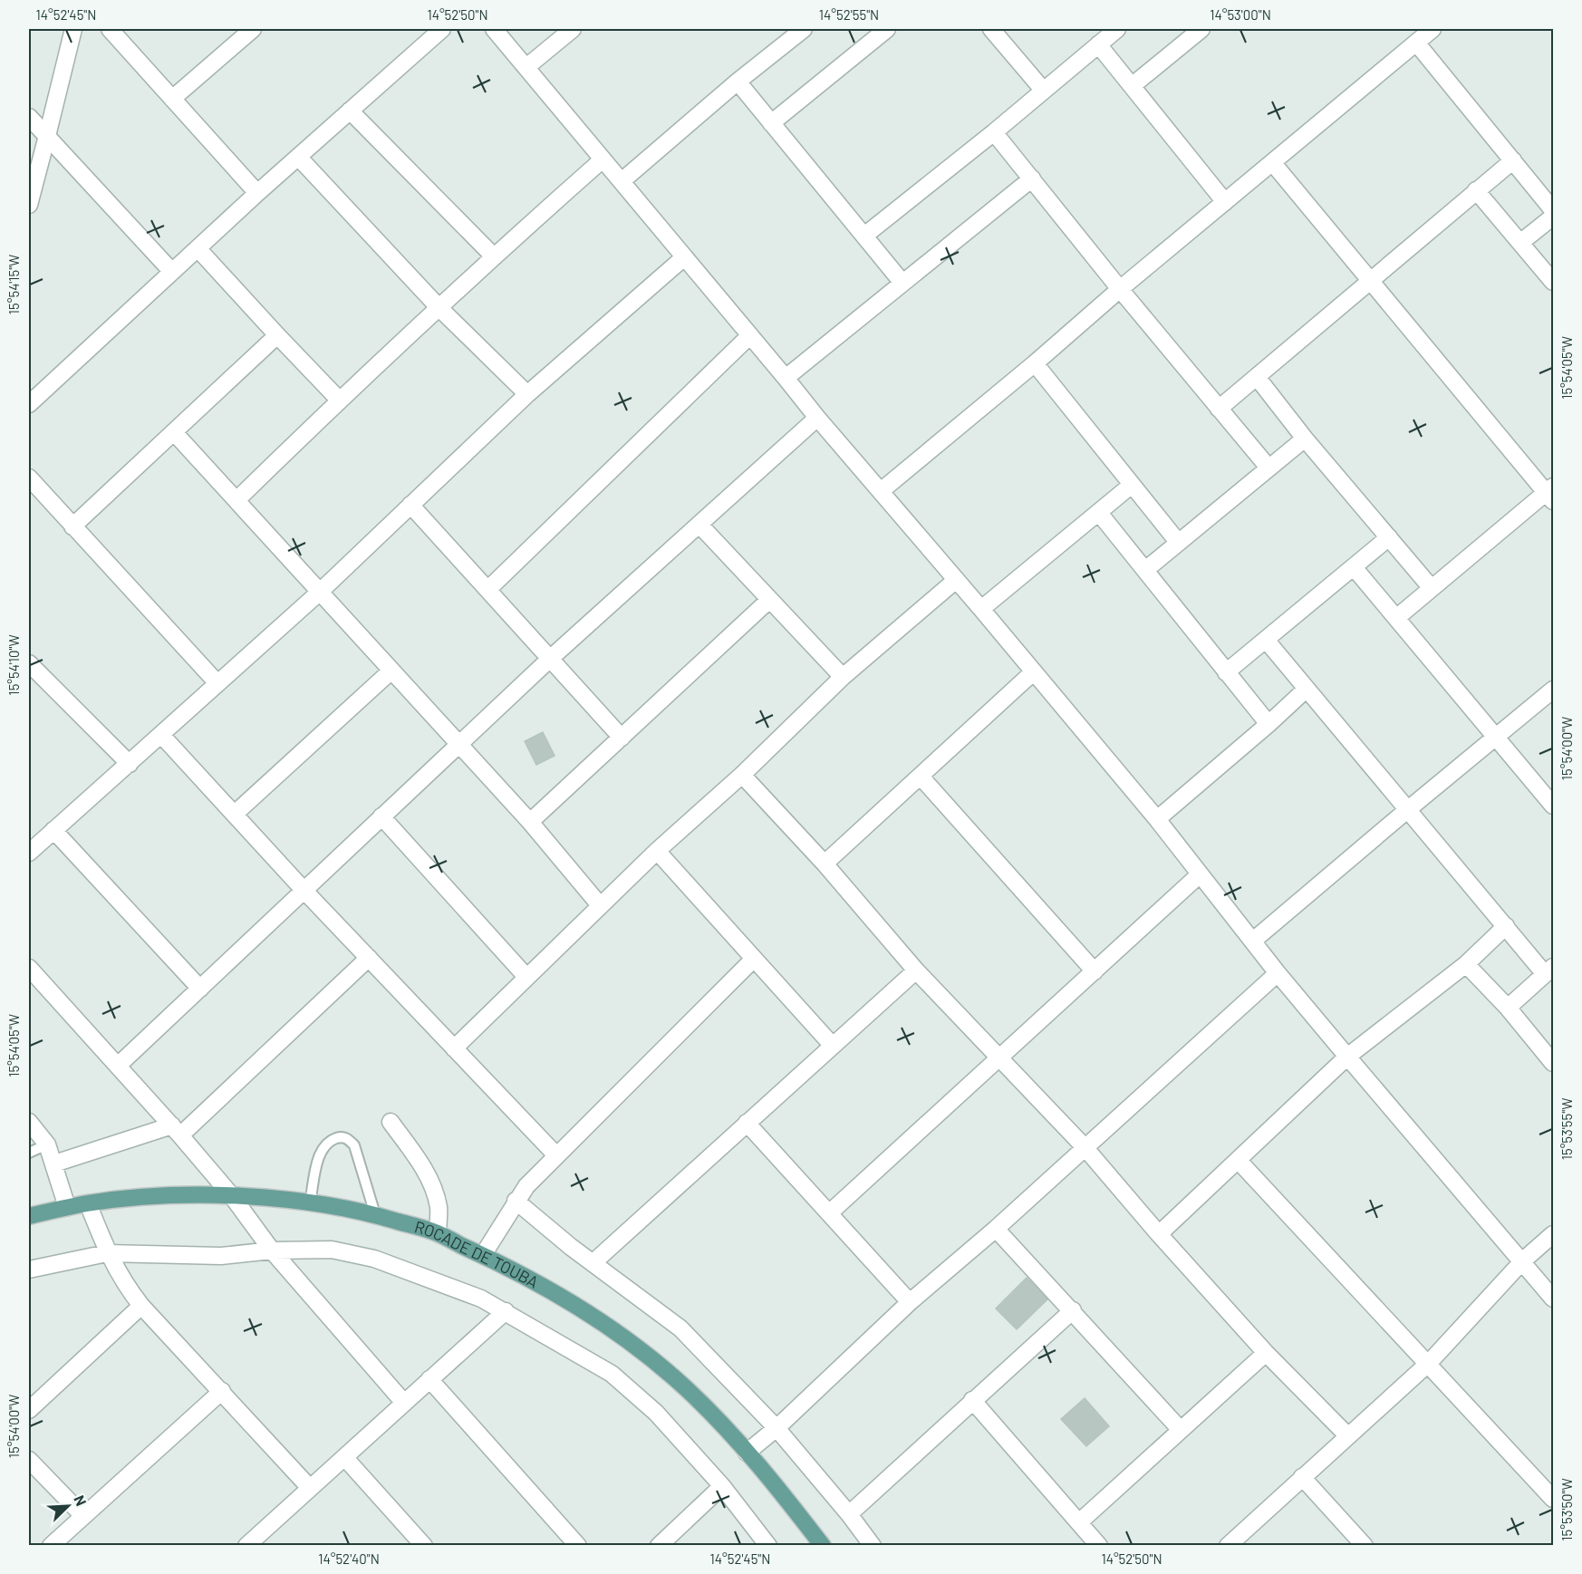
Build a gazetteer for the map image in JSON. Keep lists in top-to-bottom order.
{
  "streets": {
    "main road": ["ROCADE DE TOUBA"]
  },
  "north": "top right",
  "coordinates": [
    "14°52'45\"N",
    "14°52'50\"N",
    "14°52'55\"N",
    "14°53'00\"N",
    "15°54'15\"W",
    "15°54'05\"W",
    "15°54'10\"W",
    "15°54'00\"W",
    "15°53'55\"W",
    "15°53'50\"W",
    "14°52'40\"N"
  ]
}
